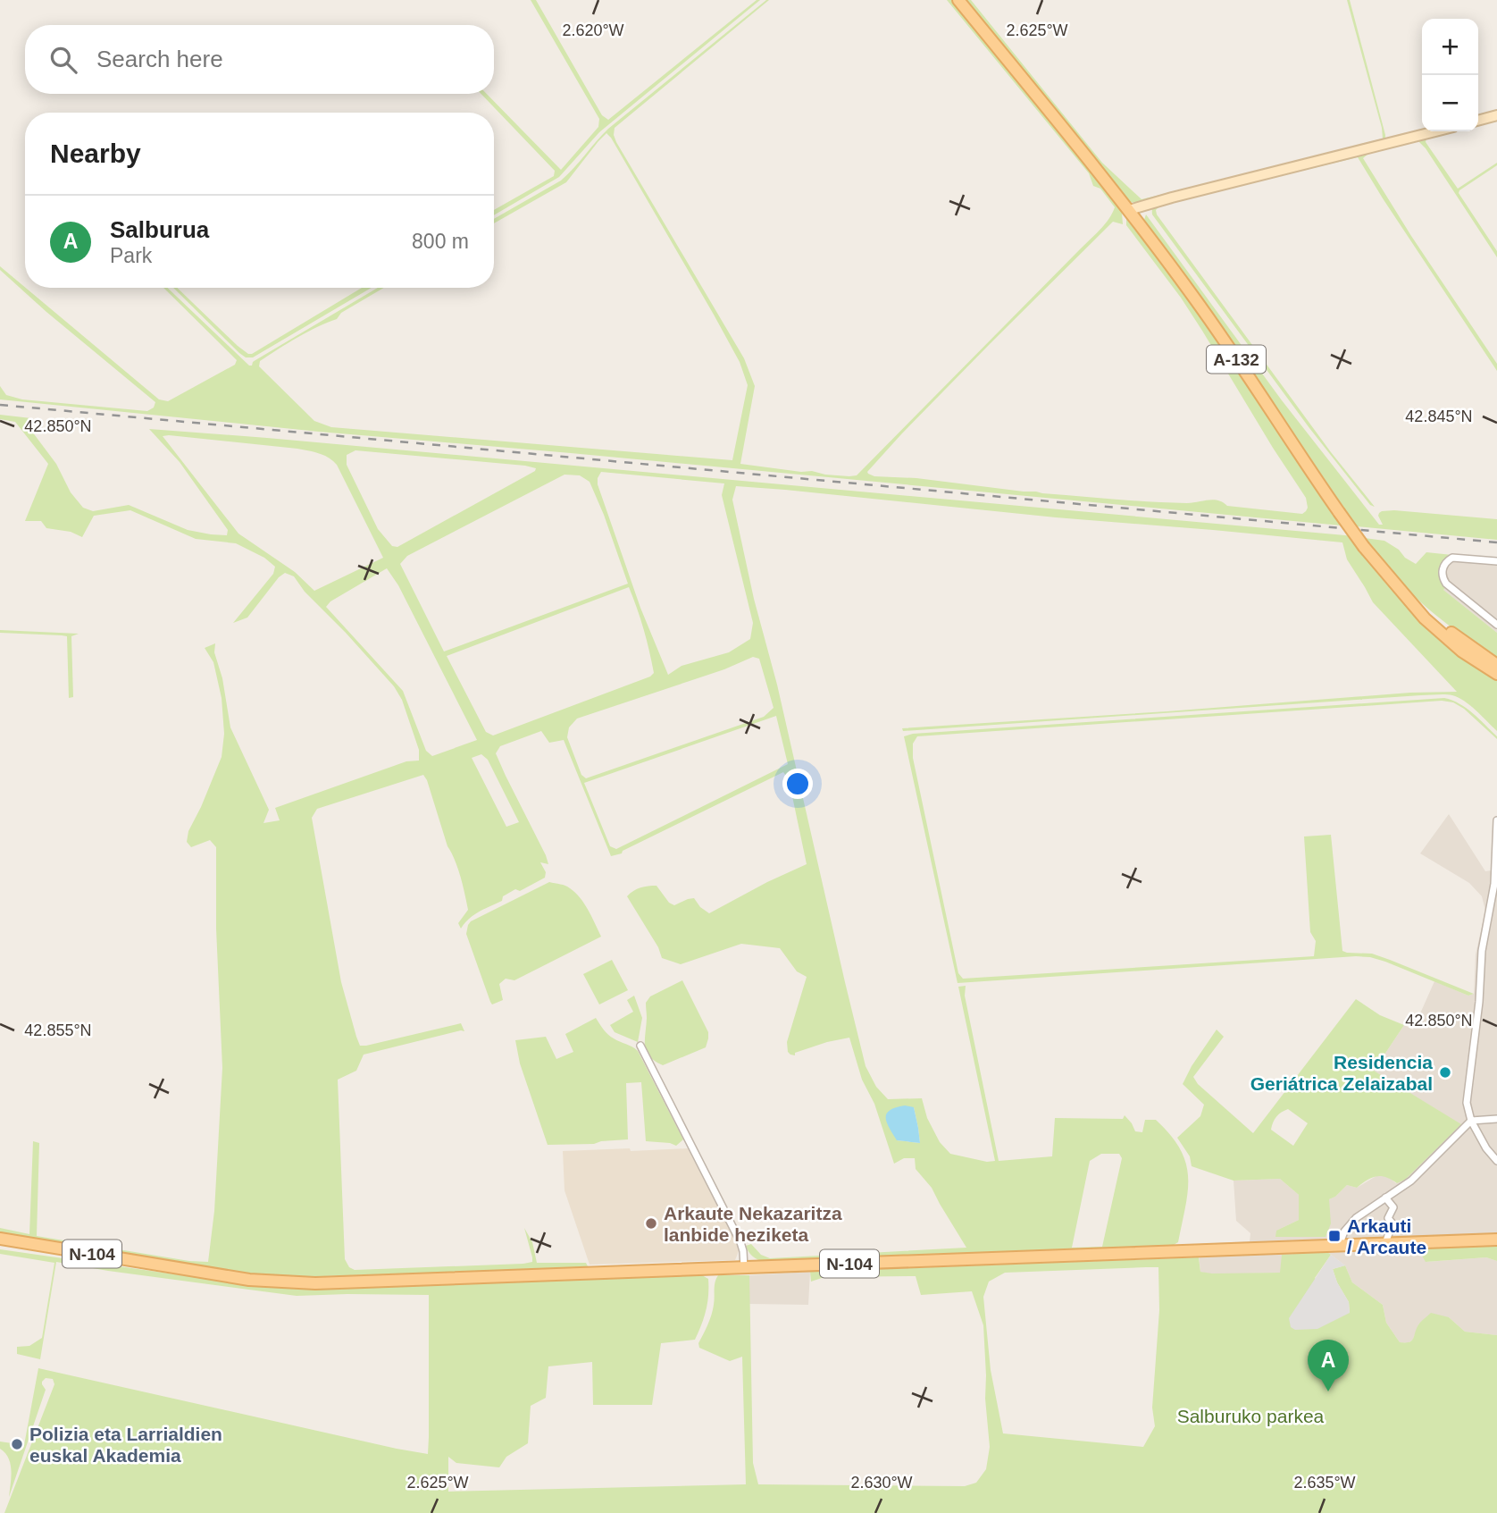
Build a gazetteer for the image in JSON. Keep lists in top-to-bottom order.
{
  "streets": {
    "main road": ["A-132", "N-104"]
  },
  "parks": ["Salburuko parkea"],
  "places": {
    "other": ["Residencia Geriátrica Zelaizabal", "Arkaute Nekazaritza lanbide heziketa", "Polizia eta Larrialdien euskal Akademia"],
    "transit": ["Arkauti / Arcaute"]
  },
  "page": {
    "map_buttons": ["+", "−"],
    "search": "Search here",
    "heading": "Nearby",
    "list": [
      {
        "mark": "A",
        "name": "Salburua",
        "note": "Park",
        "value": "800 m"
      }
    ],
    "pins": "A"
  },
  "coordinates": [
    "2.620°W",
    "2.625°W",
    "42.845°N",
    "42.850°N",
    "42.855°N",
    "2.630°W",
    "2.635°W"
  ]
}
